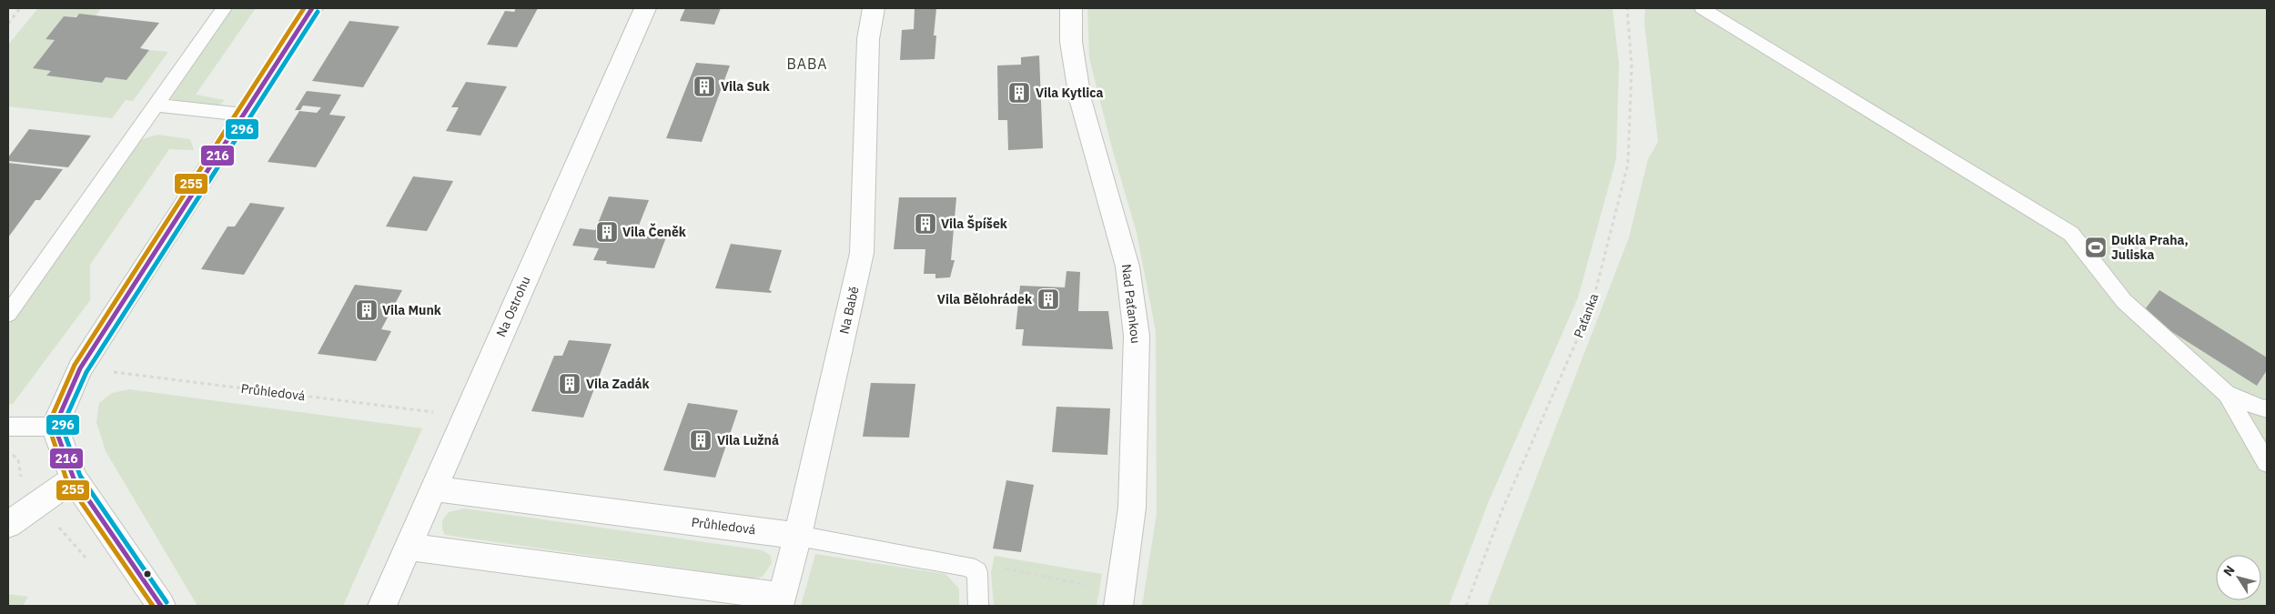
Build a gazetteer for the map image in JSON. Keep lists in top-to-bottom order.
{
  "streets": {
    "street": [
      "Nad Paťankou",
      "Na Ostrohu",
      "Na Babě",
      "Průhledová"
    ],
    "path": ["Paťanka"]
  },
  "crossings": [
    ["Na Ostrohu", "Průhledová"],
    ["Na Babě", "Průhledová"]
  ],
  "districts": ["BABA"],
  "places": {
    "building": [
      "Vila Suk",
      "Vila Kytlica",
      "Vila Špíšek",
      "Vila Čeněk",
      "Vila Bělohrádek",
      "Vila Munk",
      "Vila Zadák",
      "Vila Lužná"
    ],
    "sports": ["Dukla Praha, Juliska"]
  },
  "lines": ["transit line 216", "transit line 255", "transit line 296"],
  "north": "top left"
}
